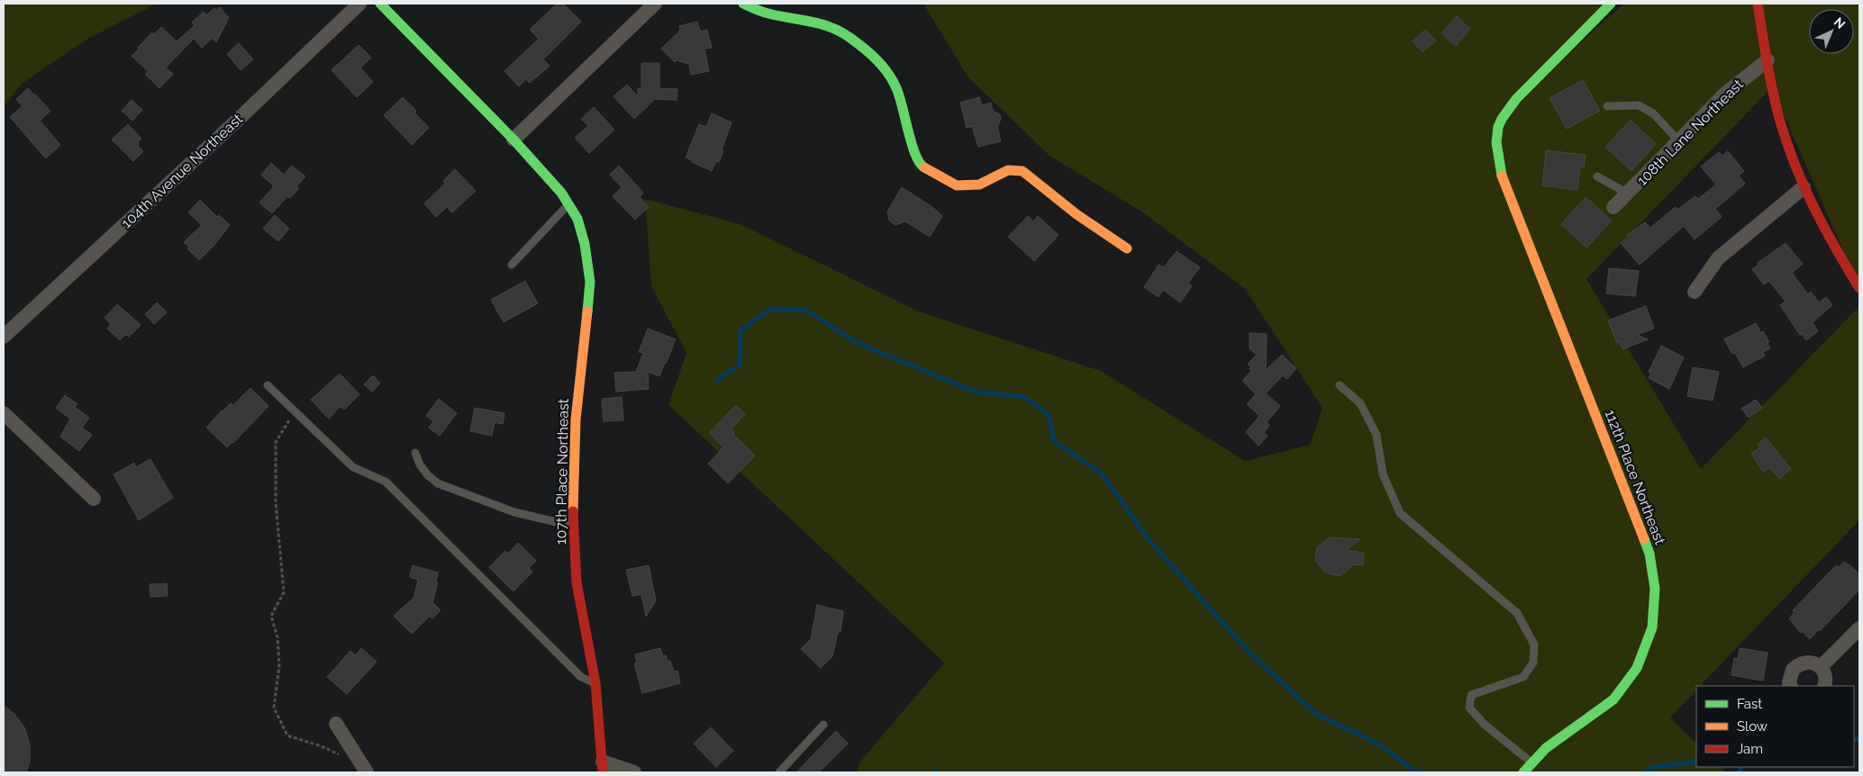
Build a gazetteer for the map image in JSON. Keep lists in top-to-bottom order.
{
  "streets": {
    "street": [
      "108th Lane Northeast",
      "104th Avenue Northeast",
      "107th Place Northeast",
      "112th Place Northeast"
    ]
  },
  "legend": ["Fast", "Slow", "Jam"],
  "north": "top right"
}
